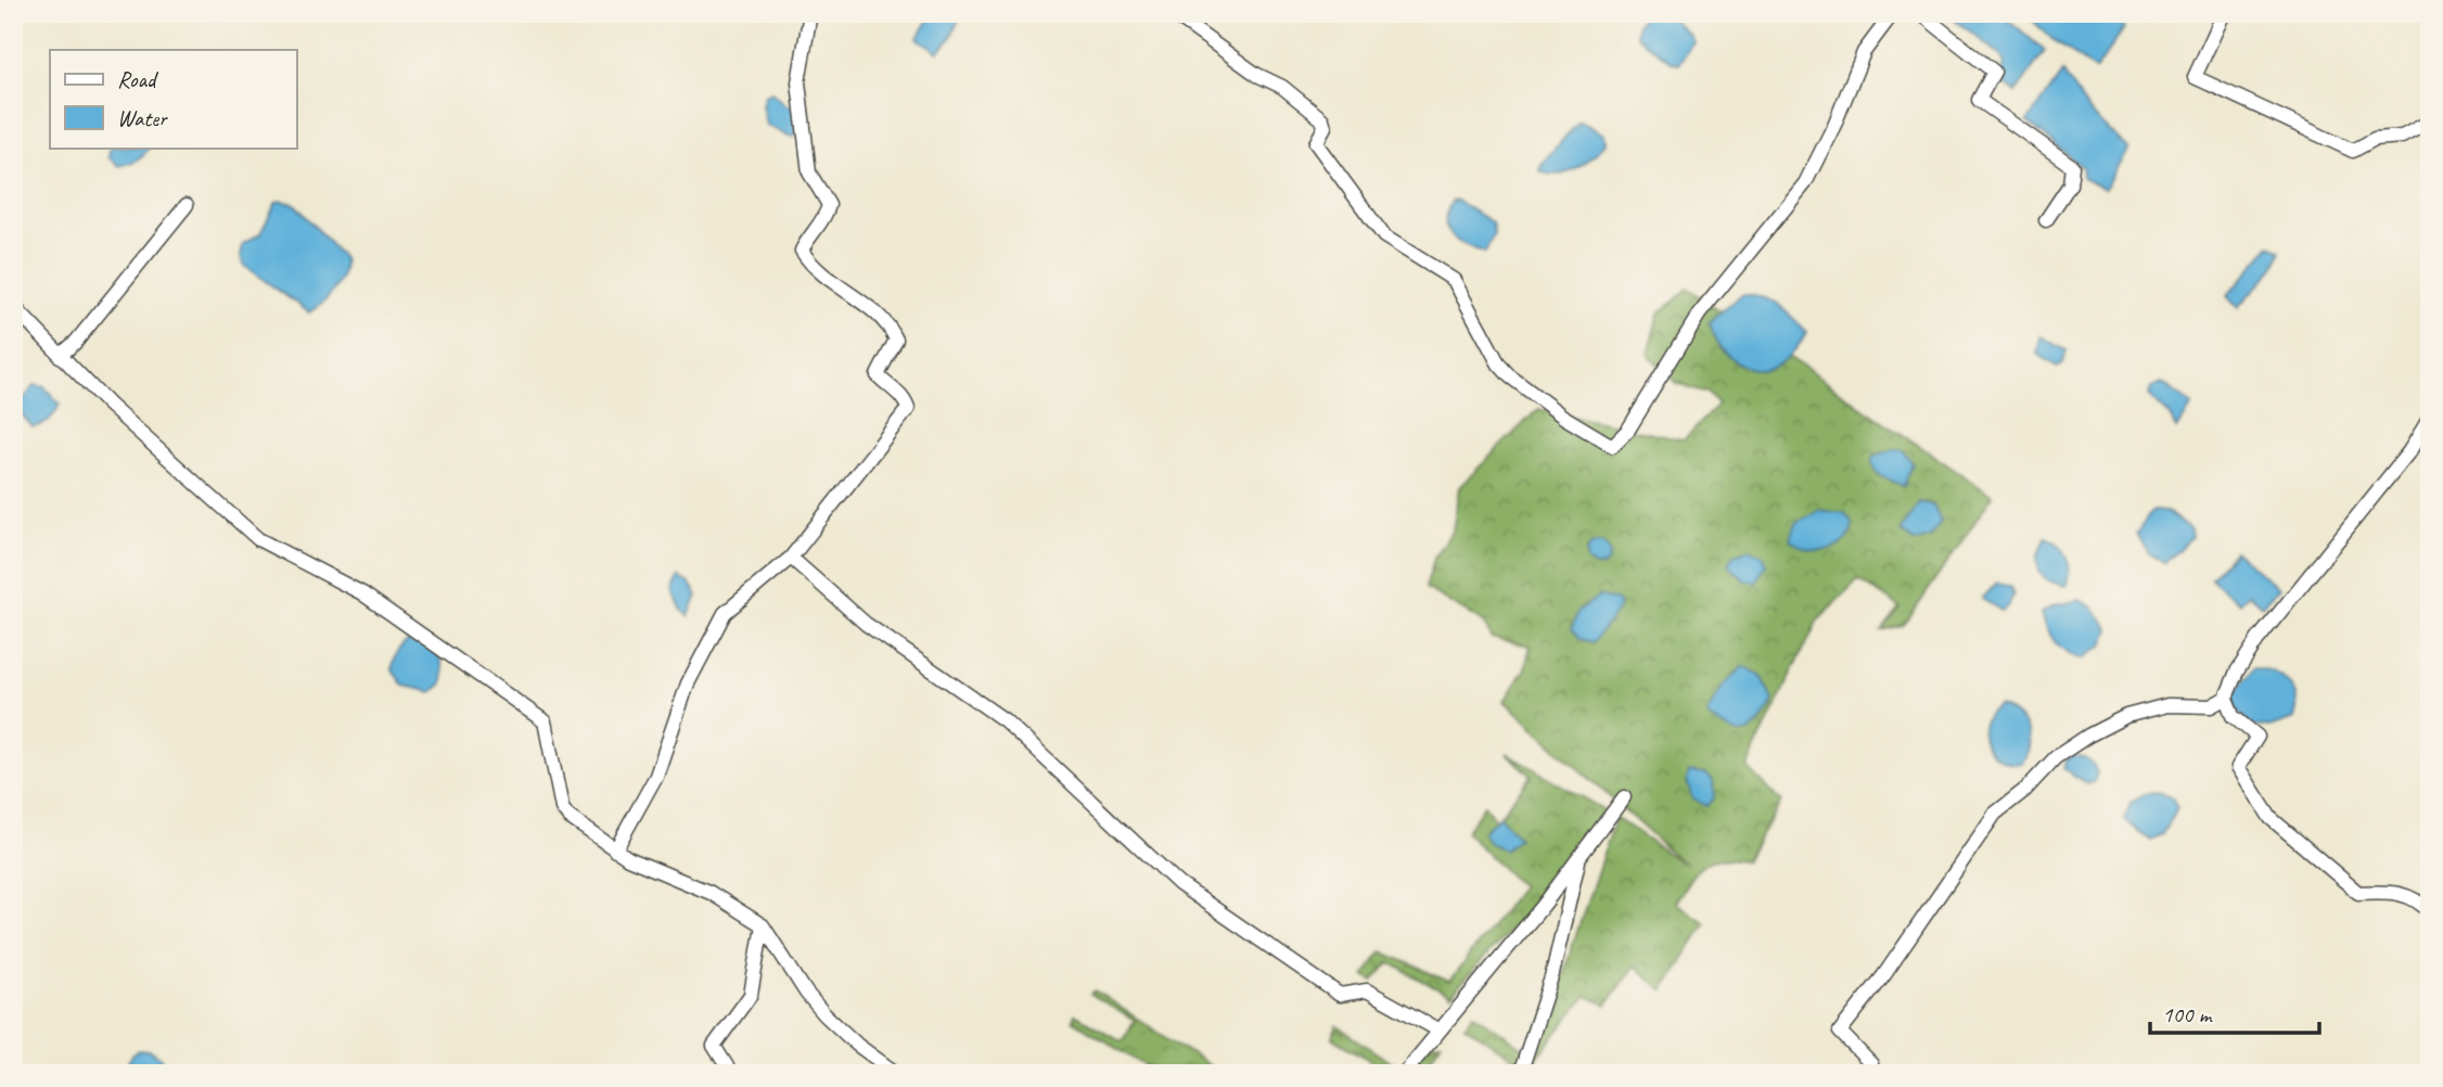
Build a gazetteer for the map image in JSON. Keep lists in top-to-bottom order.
{
  "legend": ["Road", "Water"],
  "scale_bar": "100 m"
}
